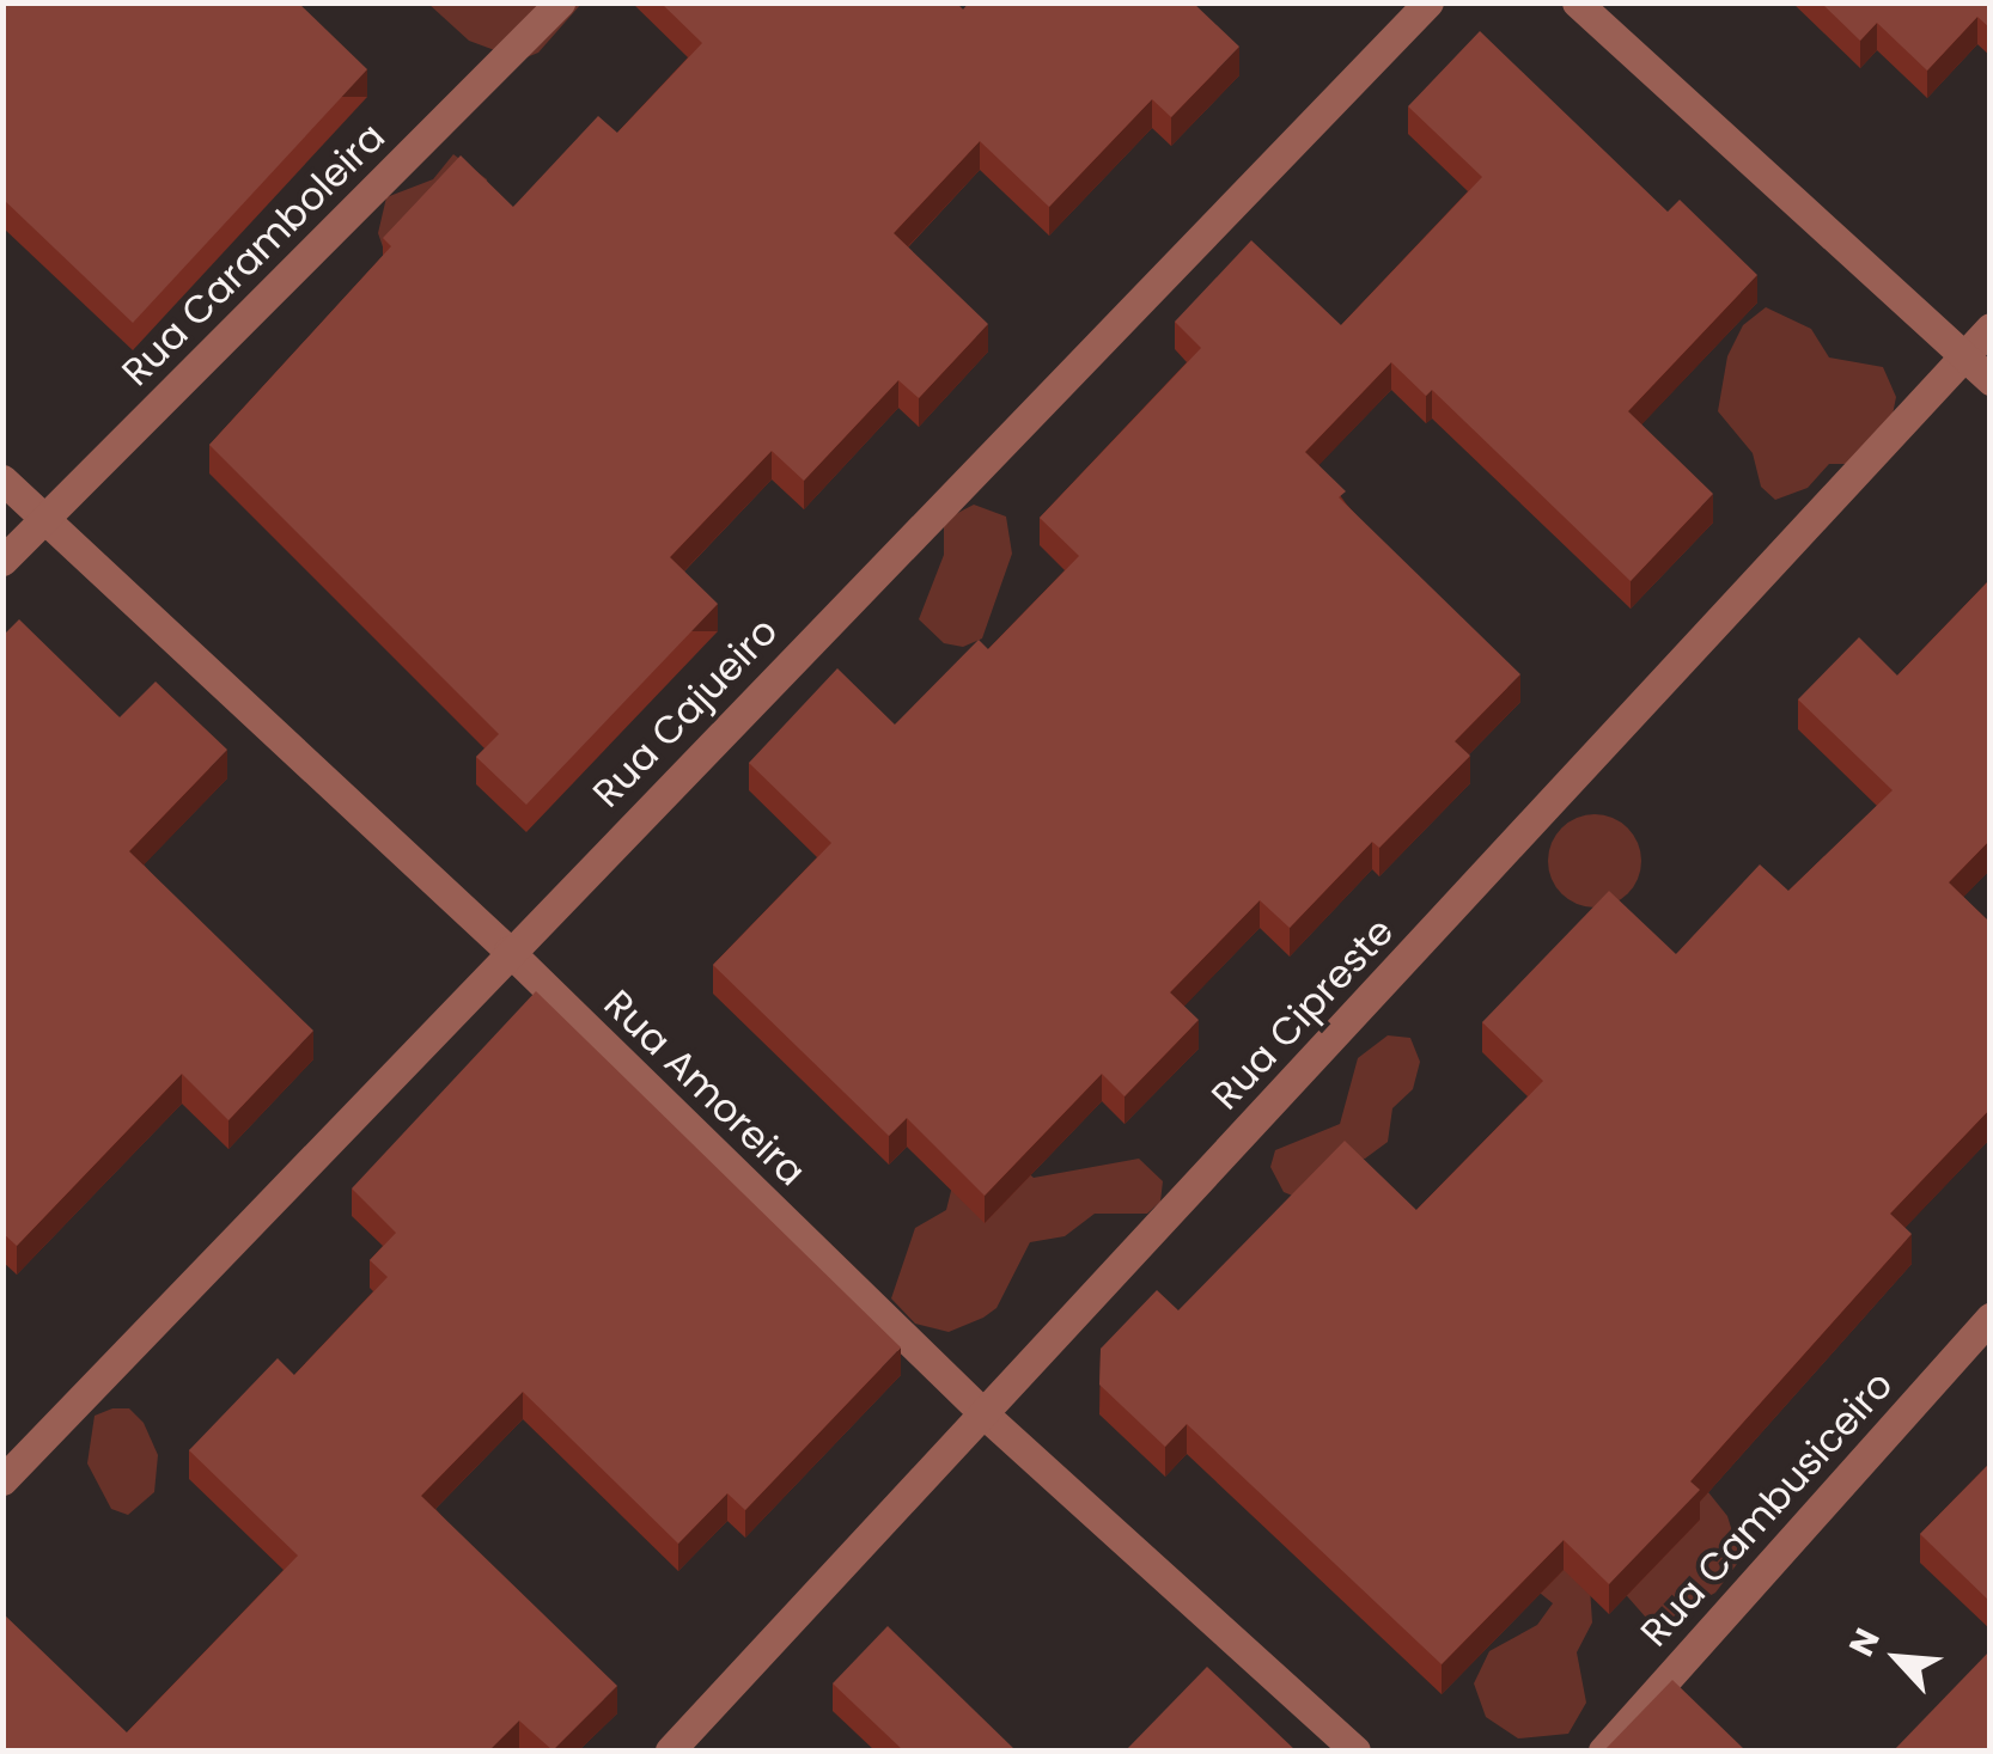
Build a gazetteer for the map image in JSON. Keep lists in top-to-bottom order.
{
  "streets": {
    "street": [
      "Rua Caramboleira",
      "Rua Cajueiro",
      "Rua Cipreste",
      "Rua Amoreira",
      "Rua Cambusiceiro"
    ]
  },
  "crossings": [
    ["Rua Caramboleira", "Rua Amoreira"],
    ["Rua Cajueiro", "Rua Amoreira"],
    ["Rua Cipreste", "Rua Amoreira"]
  ],
  "north": "top left"
}
